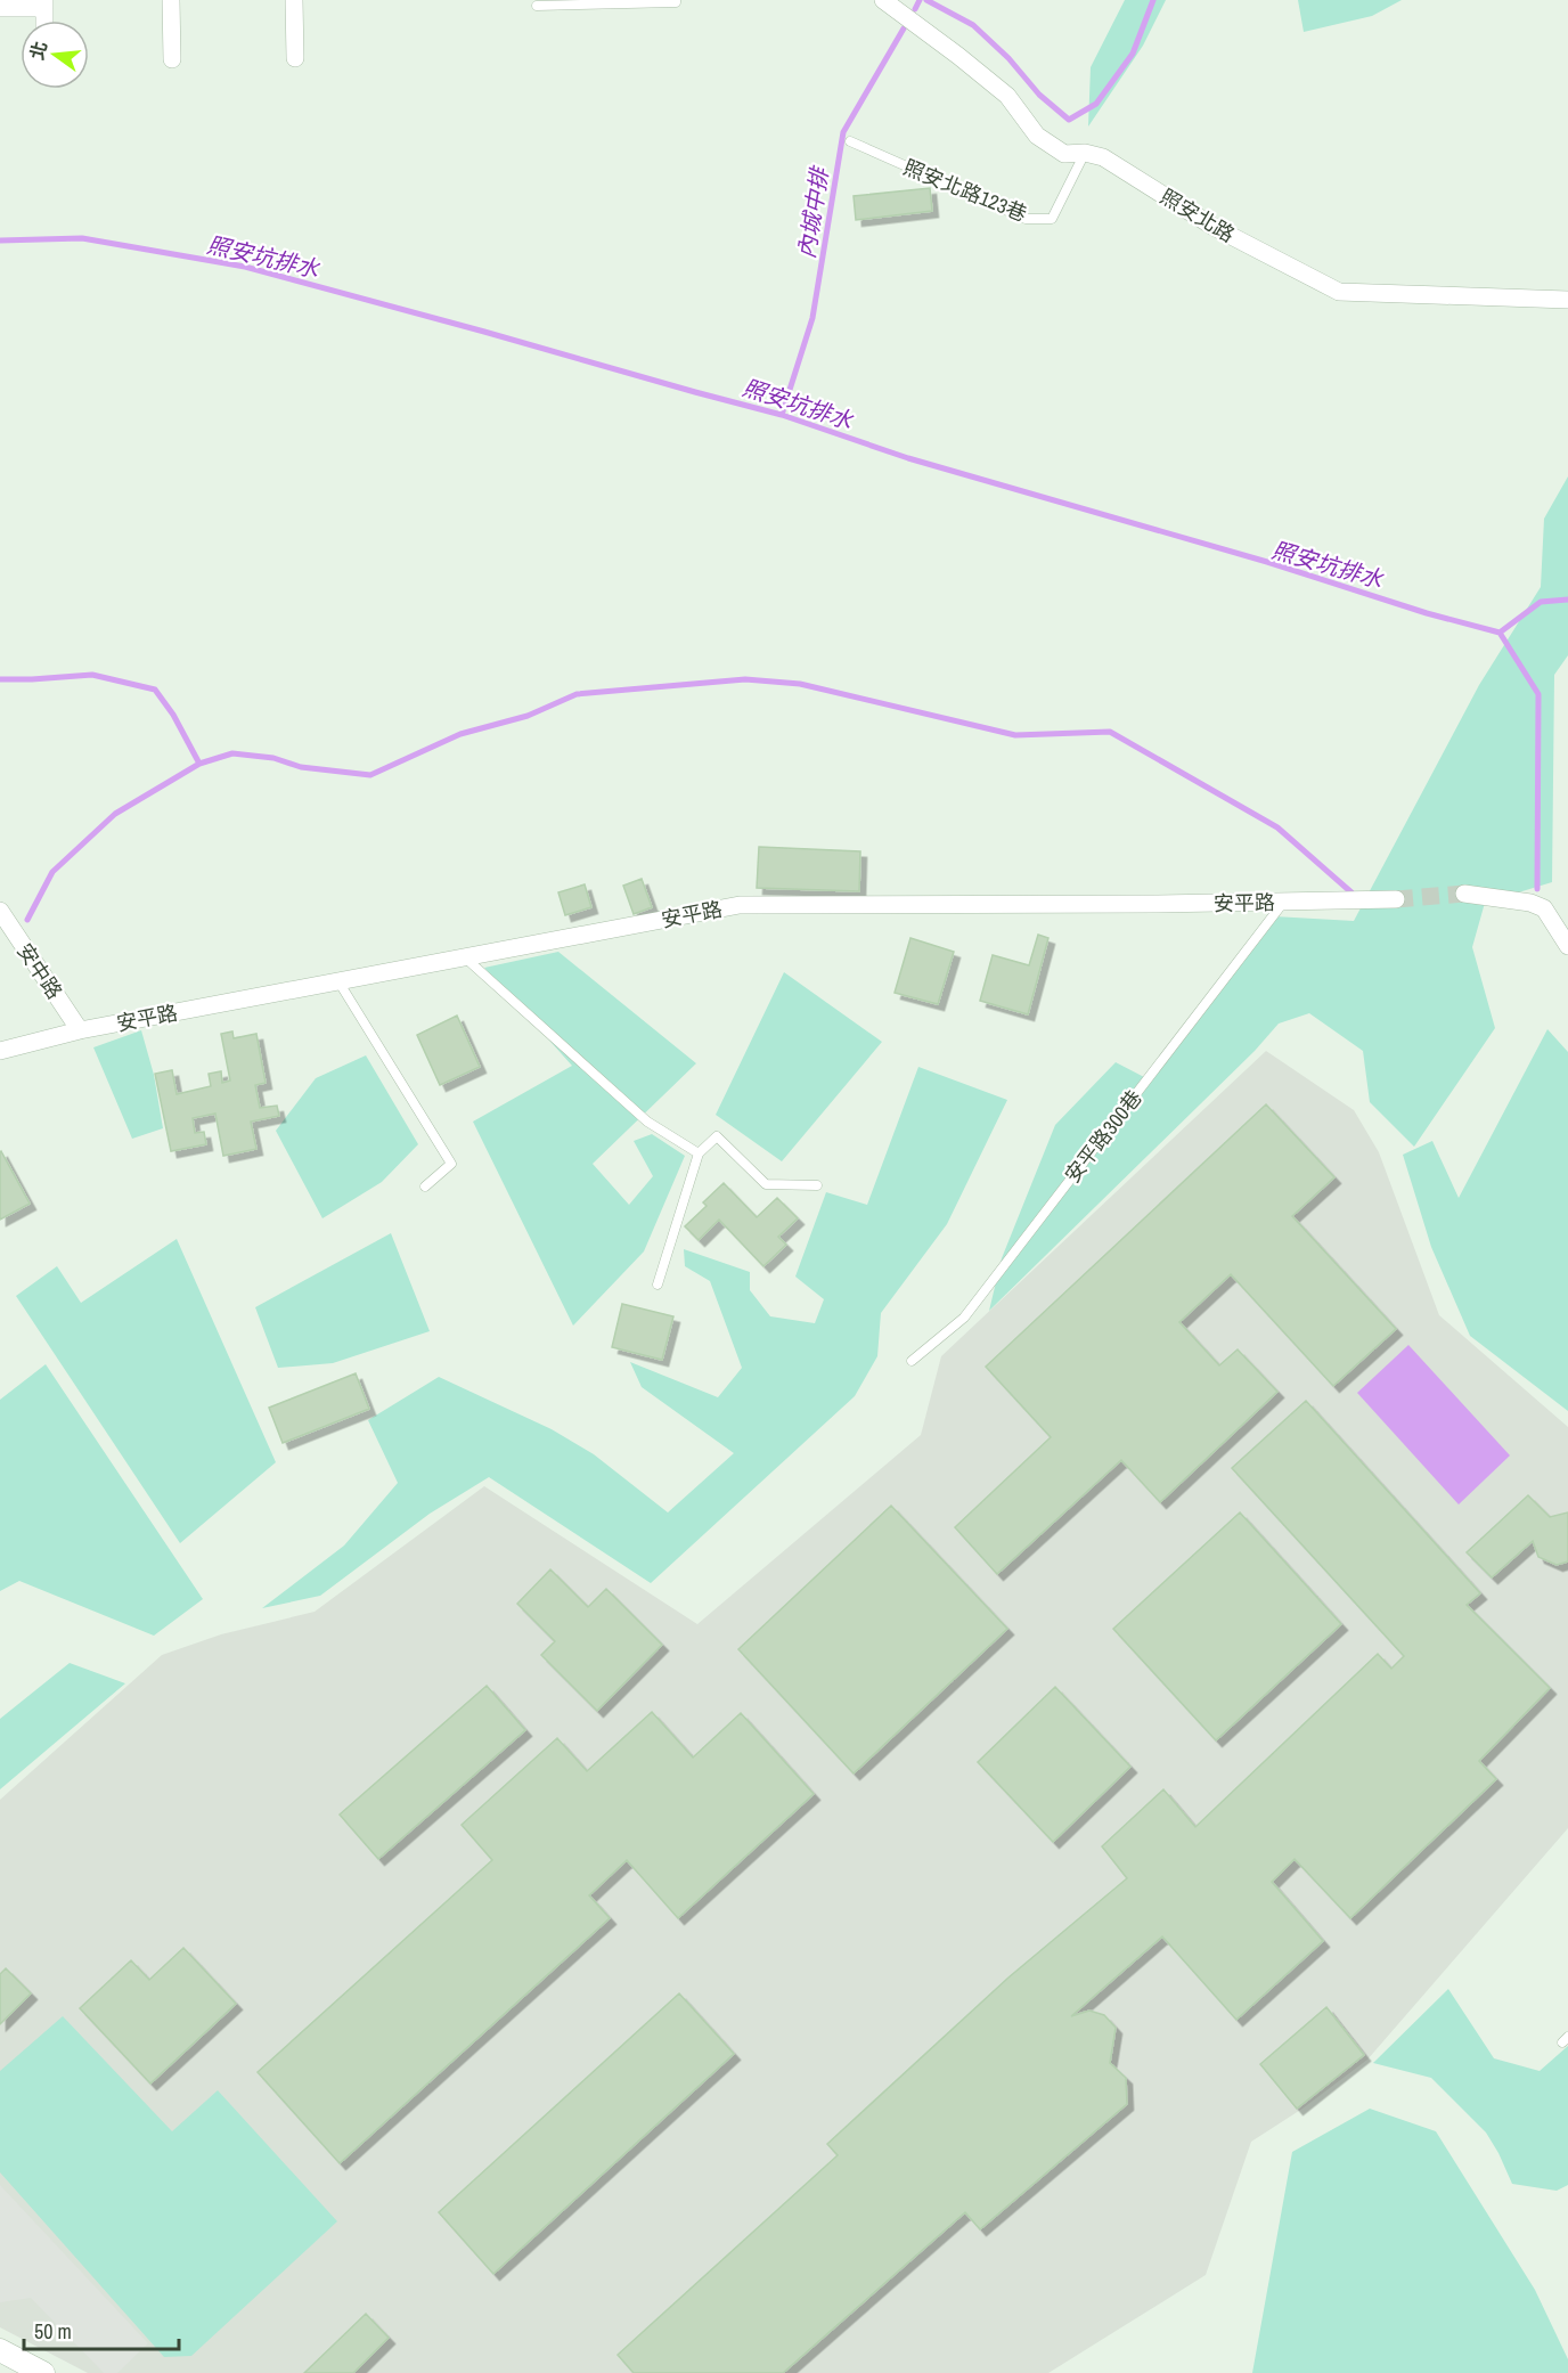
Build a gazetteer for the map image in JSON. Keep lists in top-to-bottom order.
{
  "streets": {
    "street": ["照安北路", "安平路", "安中路"],
    "lane": ["照安北路123巷", "安平路300巷"]
  },
  "crossings": [
    ["照安北路123巷", "照安北路"],
    ["安平路", "安中路"],
    ["安平路", "安平路300巷"]
  ],
  "water": ["內城中排", "照安坑排水"],
  "scale_bar": "50 m",
  "north": "left"
}
